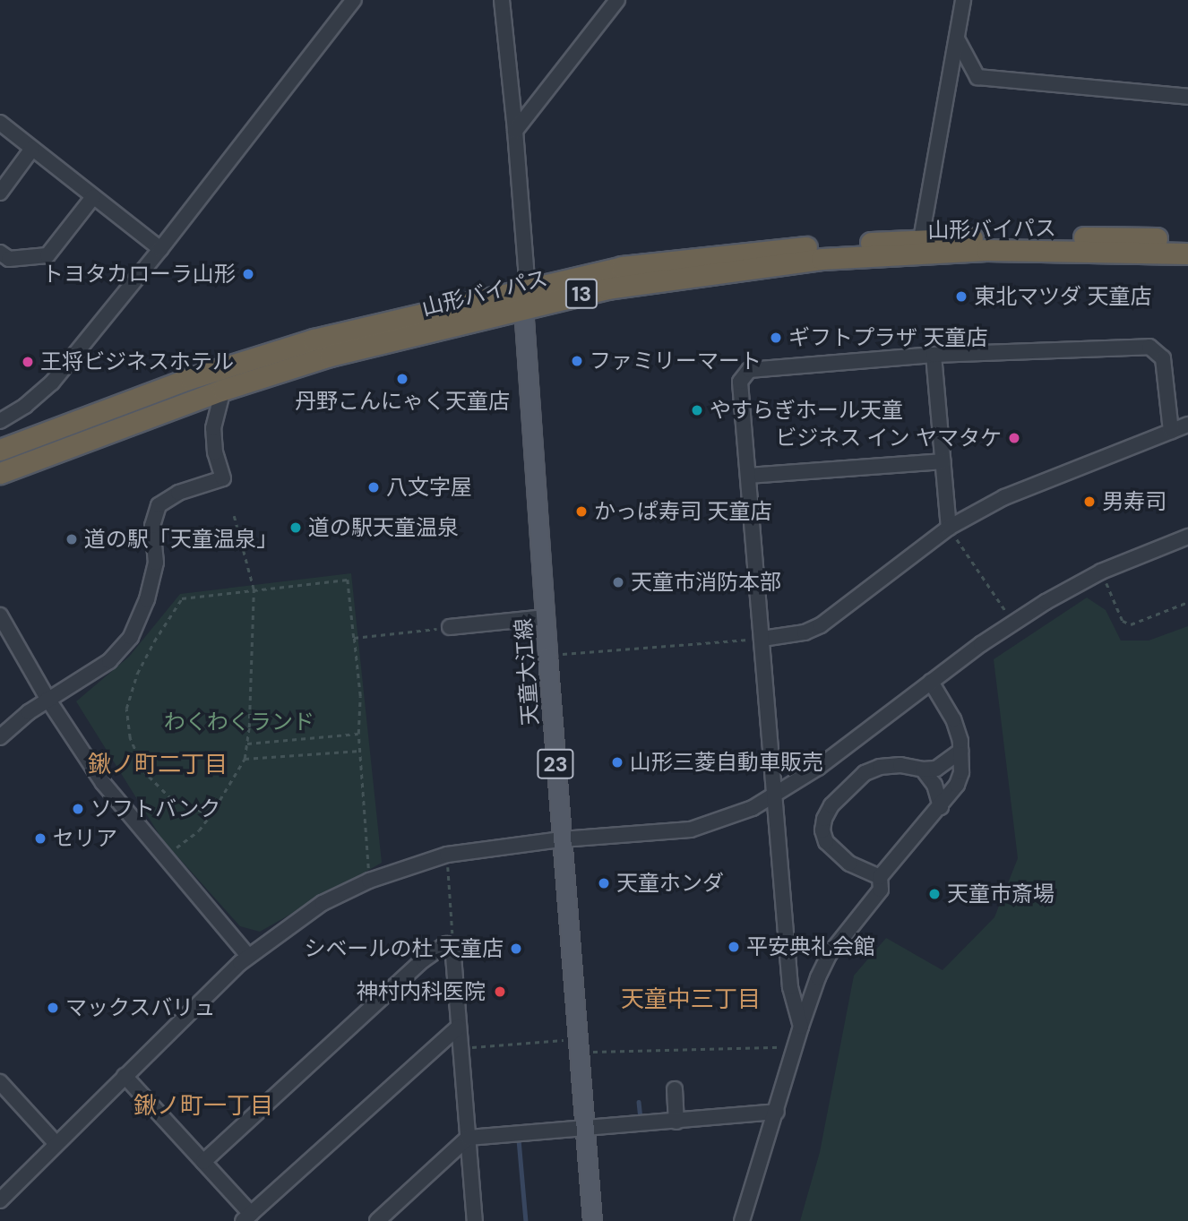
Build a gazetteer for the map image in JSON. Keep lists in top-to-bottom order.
{
  "streets": {
    "highway": ["山形バイパス", "13"],
    "main road": ["天童大江線", "23"]
  },
  "crossings": [
    ["山形バイパス", "天童大江線"]
  ],
  "districts": ["鍬ノ町二丁目", "天童中三丁目", "鍬ノ町一丁目"],
  "parks": ["わくわくランド"],
  "places": [
    "トヨタカローラ山形",
    "東北マツダ 天童店",
    "ギフトプラザ 天童店",
    "ファミリーマート",
    "王将ビジネスホテル",
    "丹野こんにゃく天童店",
    "やすらぎホール天童",
    "ビジネス イン ヤマタケ",
    "八文字屋",
    "男寿司",
    "かっぱ寿司 天童店",
    "道の駅天童温泉",
    "道の駅「天童温泉」",
    "天童市消防本部",
    "山形三菱自動車販売",
    "ソフトバンク",
    "セリア",
    "天童ホンダ",
    "天童市斎場",
    "平安典礼会館",
    "シベールの杜 天童店",
    "神村内科医院",
    "マックスバリュ"
  ]
}
